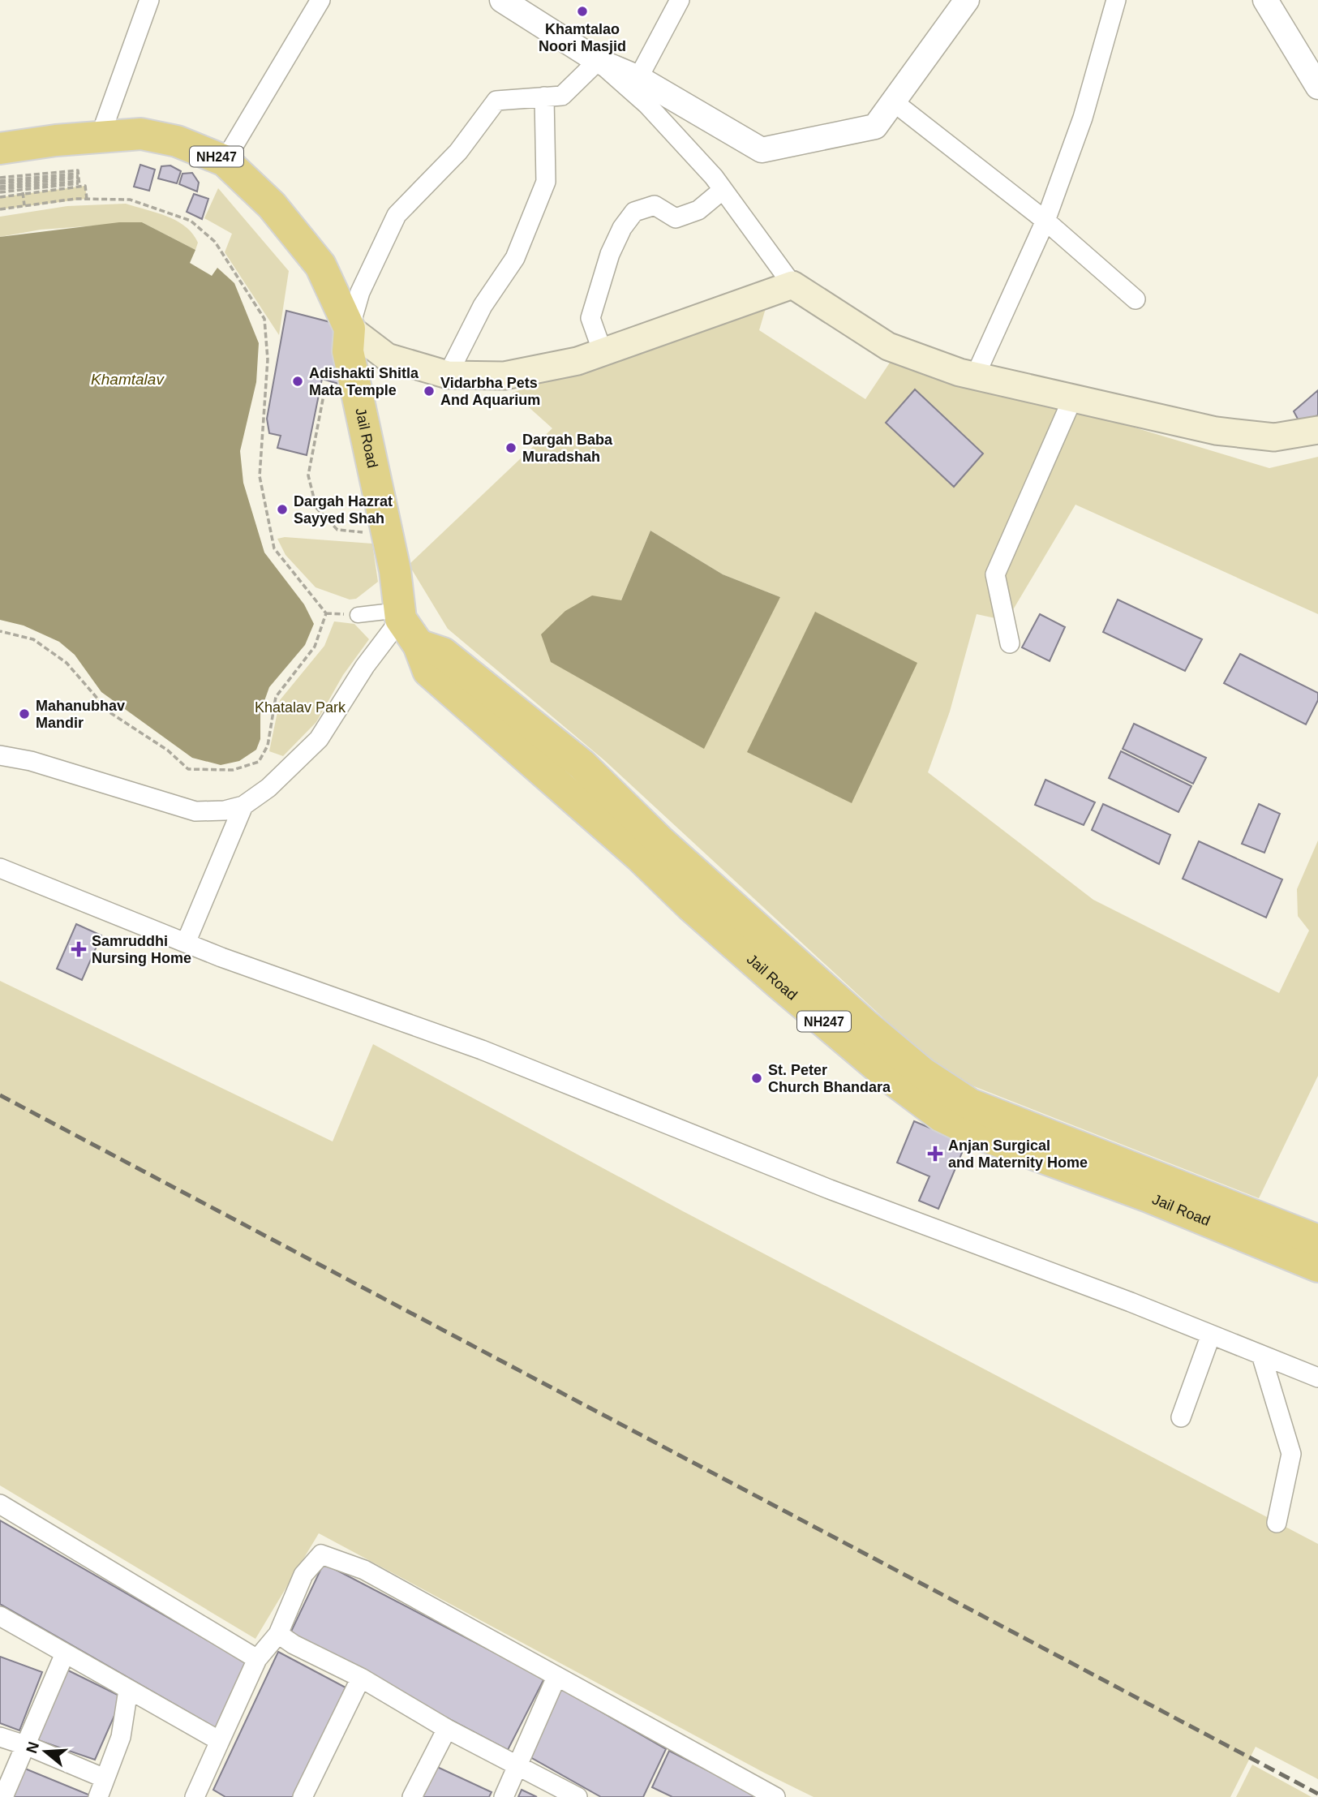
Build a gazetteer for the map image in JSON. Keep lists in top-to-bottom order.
{
  "streets": {
    "highway": ["NH247", "Jail Road"]
  },
  "crossings": [
    ["NH247", "Jail Road"]
  ],
  "water": ["Khamtalav"],
  "parks": ["Khatalav Park"],
  "places": {
    "other": [
      "Khamtalao Noori Masjid",
      "Adishakti Shitla Mata Temple",
      "Vidarbha Pets And Aquarium",
      "Dargah Baba Muradshah",
      "Dargah Hazrat Sayyed Shah",
      "Mahanubhav Mandir",
      "St. Peter Church Bhandara"
    ],
    "health": ["Samruddhi Nursing Home", "Anjan Surgical and Maternity Home"]
  },
  "north": "left"
}
